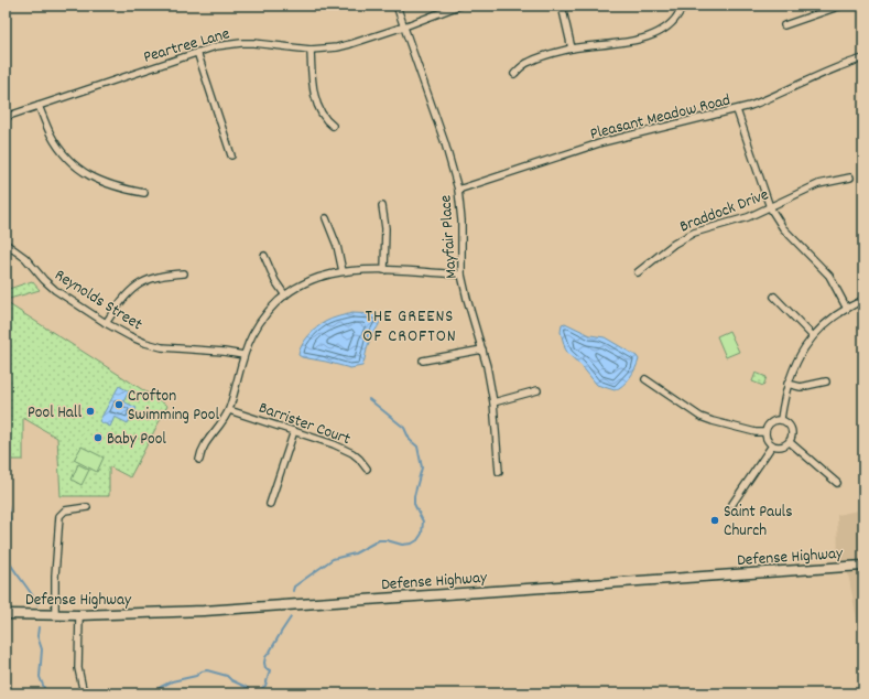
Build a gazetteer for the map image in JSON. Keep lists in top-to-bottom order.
{
  "streets": {
    "main road": ["Defense Highway"],
    "street": [
      "Peartree Lane",
      "Pleasant Meadow Road",
      "Braddock Drive",
      "Mayfair Place",
      "Reynolds Street",
      "Barrister Court"
    ]
  },
  "crossings": [
    ["Peartree Lane", "Mayfair Place"],
    ["Pleasant Meadow Road", "Mayfair Place"]
  ],
  "districts": ["THE GREENS OF CROFTON"],
  "places": [
    "Crofton Swimming Pool",
    "Pool Hall",
    "Baby Pool",
    "Saint Pauls Church"
  ]
}
